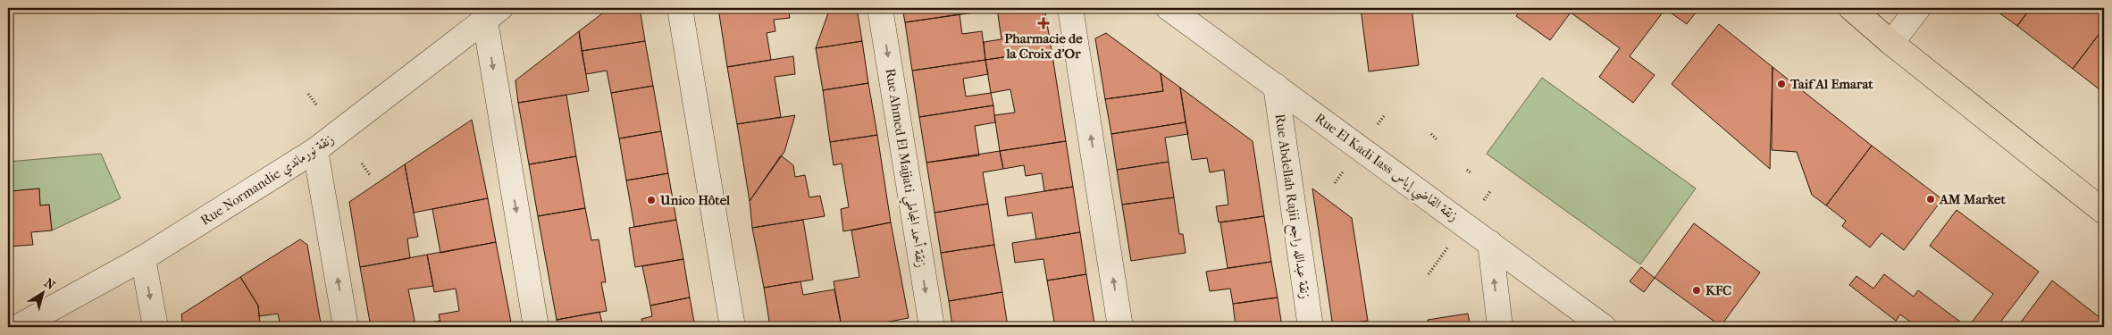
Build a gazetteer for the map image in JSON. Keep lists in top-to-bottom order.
{
  "streets": {
    "street": [
      "Rue El Kadi Iass زنقة القاضي إياس",
      "Rue Ahmed El Majjati زنقة أحمد المجاطي",
      "Rue Normandie زنقة نورماندي",
      "Rue Abdellah Rajii زنقة عبدالله راجع"
    ]
  },
  "crossings": [
    ["Rue El Kadi Iass زنقة القاضي إياس", "Rue Abdellah Rajii زنقة عبدالله راجع"]
  ],
  "places": {
    "health": ["Pharmacie de la Croix d'Or"],
    "other": [
      "Taif Al Emarat",
      "AM Market",
      "Unico Hôtel",
      "KFC"
    ]
  },
  "north": "top right"
}
